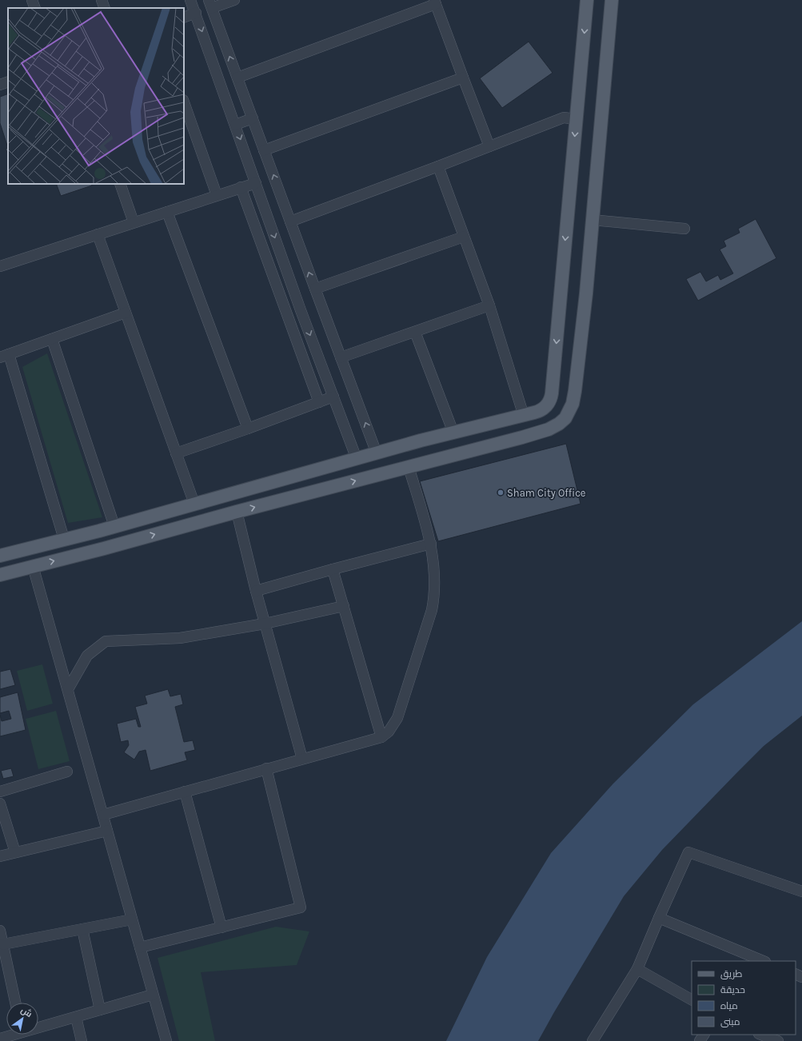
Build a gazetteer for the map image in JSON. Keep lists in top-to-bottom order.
{
  "places": ["Sham City Office"],
  "legend": [
    "طريق",
    "حديقة",
    "مياه",
    "مبنى"
  ],
  "north": "top right"
}
